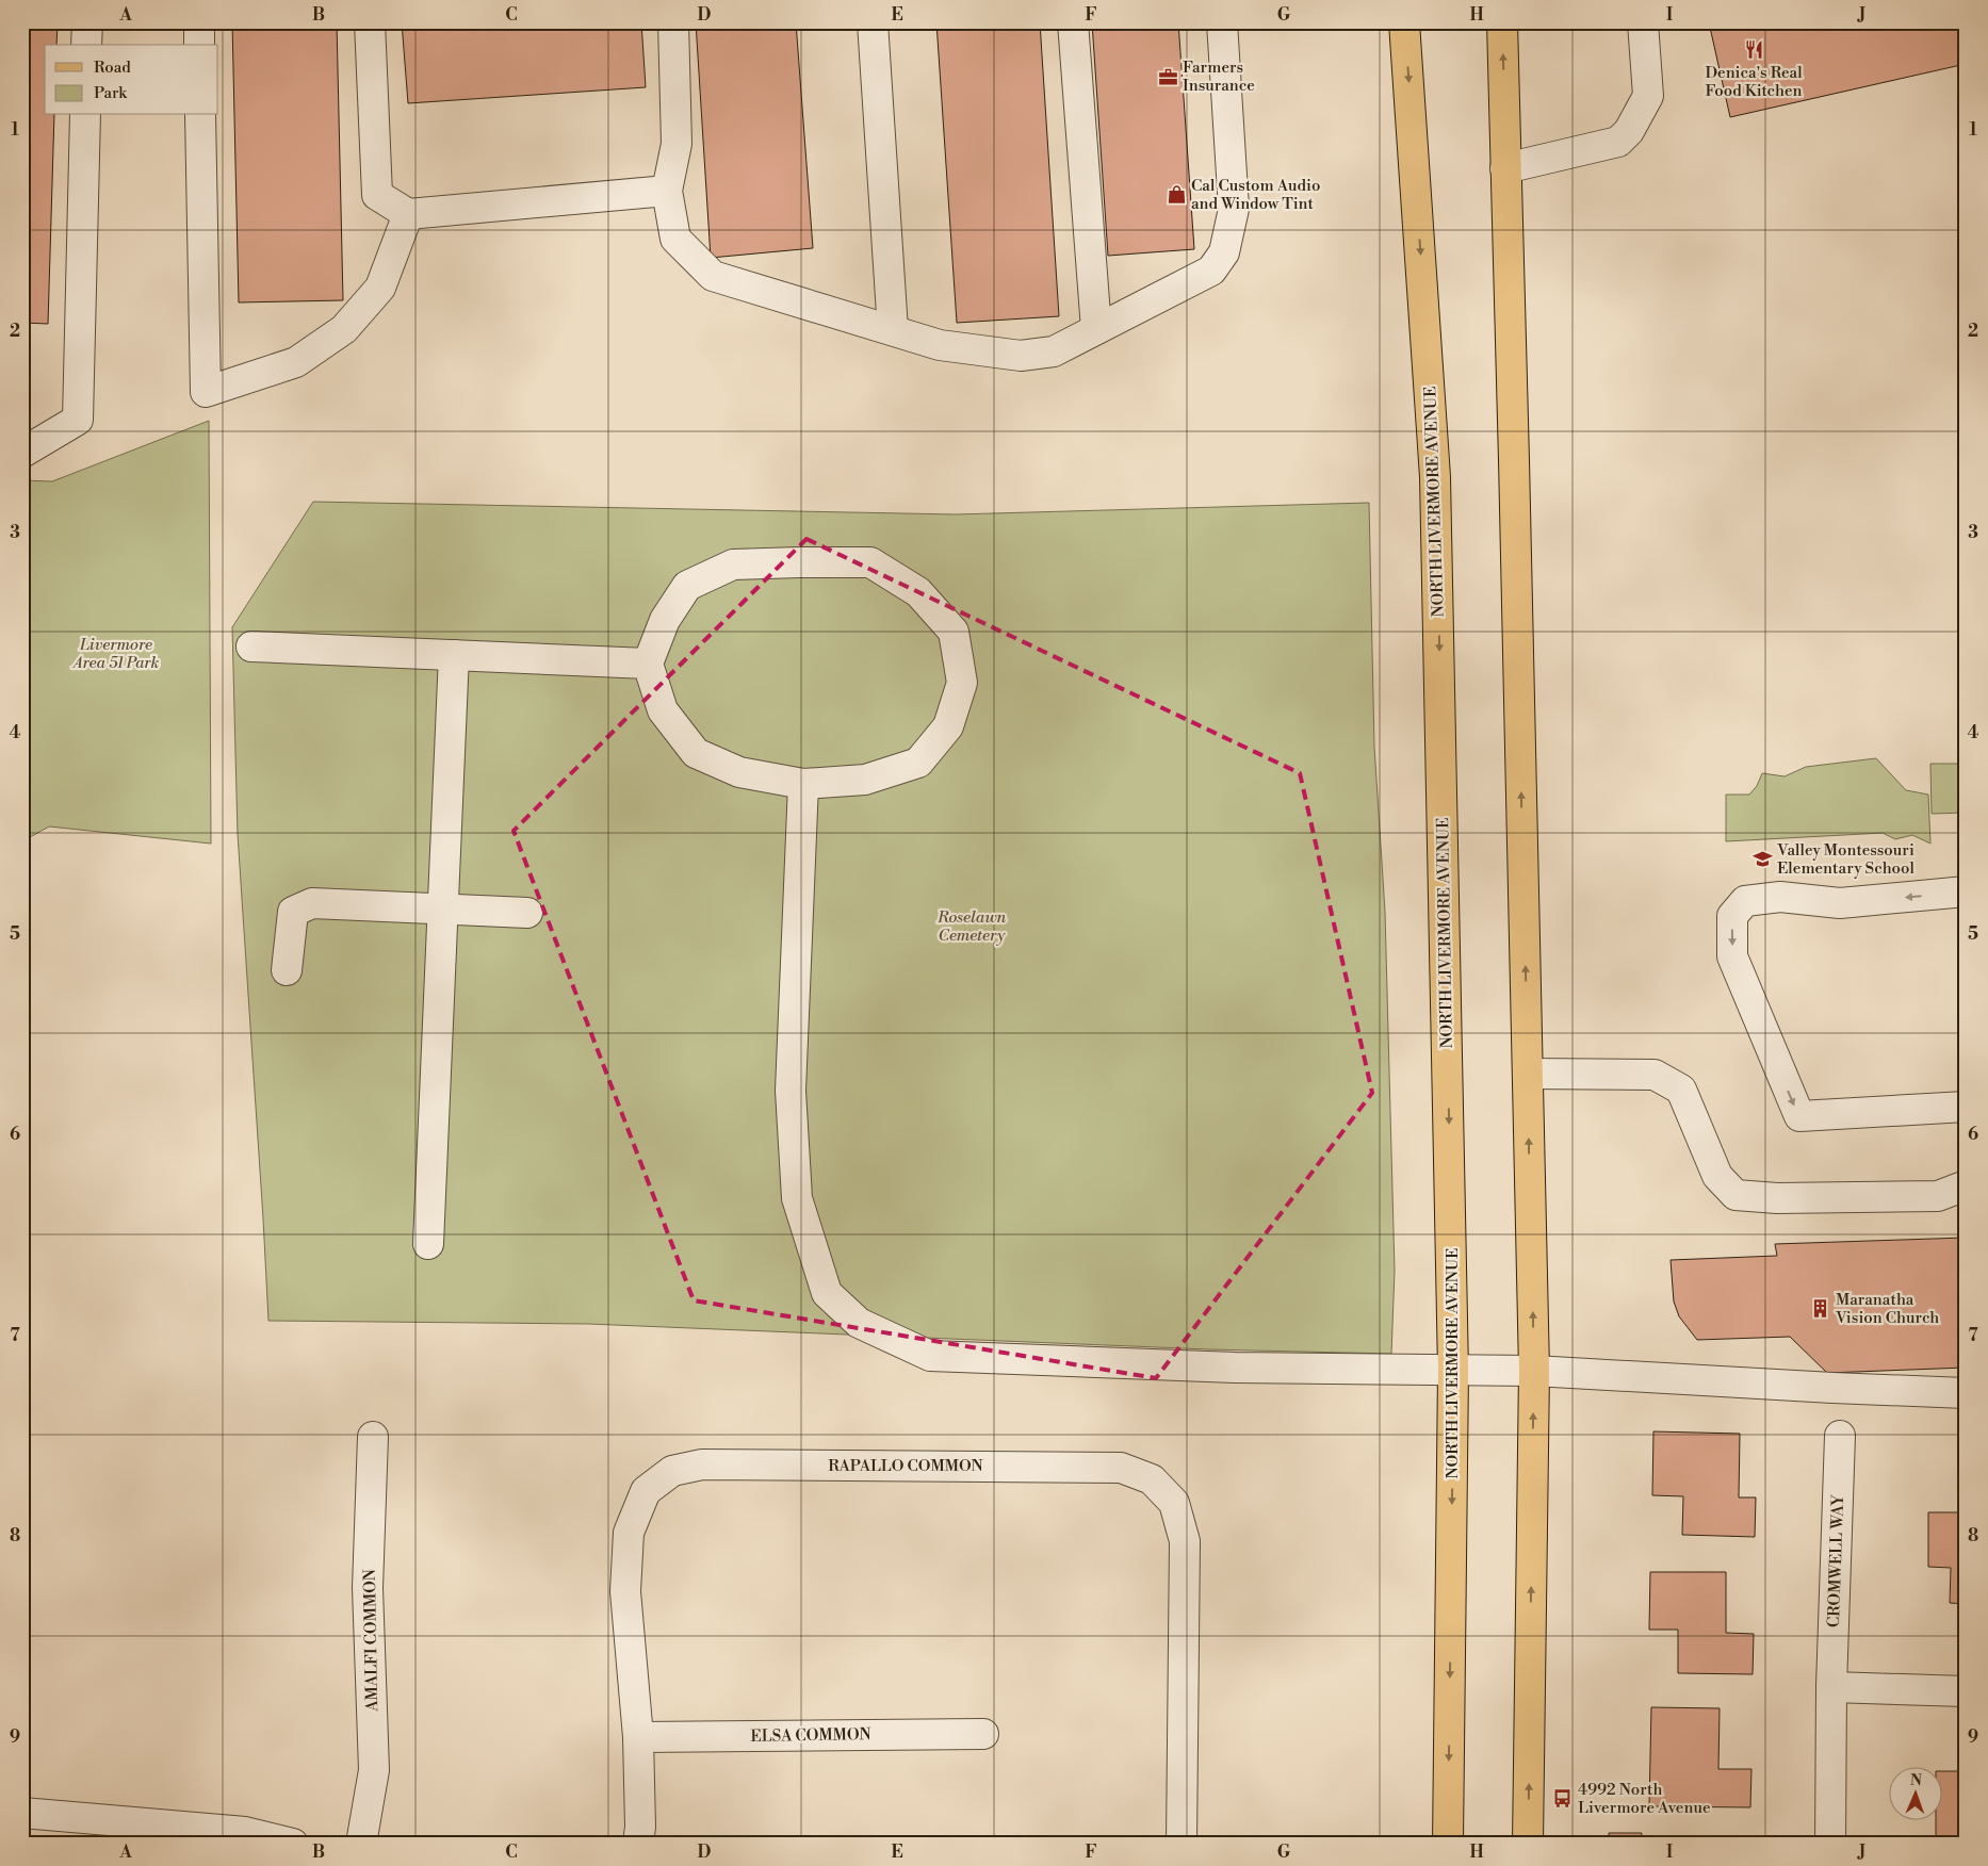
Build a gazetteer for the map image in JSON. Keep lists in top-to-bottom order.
{
  "streets": {
    "main road": ["NORTH LIVERMORE AVENUE"],
    "street": [
      "RAPALLO COMMON",
      "CROMWELL WAY",
      "AMALFI COMMON",
      "ELSA COMMON"
    ]
  },
  "crossings": [
    ["RAPALLO COMMON", "ELSA COMMON"]
  ],
  "parks": ["Livermore Area 51 Park", "Roselawn Cemetery"],
  "places": {
    "restaurant": ["Denica's Real Food Kitchen"],
    "office": ["Farmers Insurance"],
    "shop": ["Cal Custom Audio and Window Tint"],
    "school or university": ["Valley Montessouri Elementary School"],
    "building": ["Maranatha Vision Church"],
    "bus stop": ["4992 North Livermore Avenue"]
  },
  "legend": ["Road", "Park"],
  "north": "top",
  "grid": {
    "columns": [
      "A",
      "B",
      "C",
      "D",
      "E",
      "F",
      "G",
      "H",
      "I",
      "J"
    ],
    "rows": [
      "1",
      "2",
      "3",
      "4",
      "5",
      "6",
      "7",
      "8",
      "9"
    ]
  }
}
